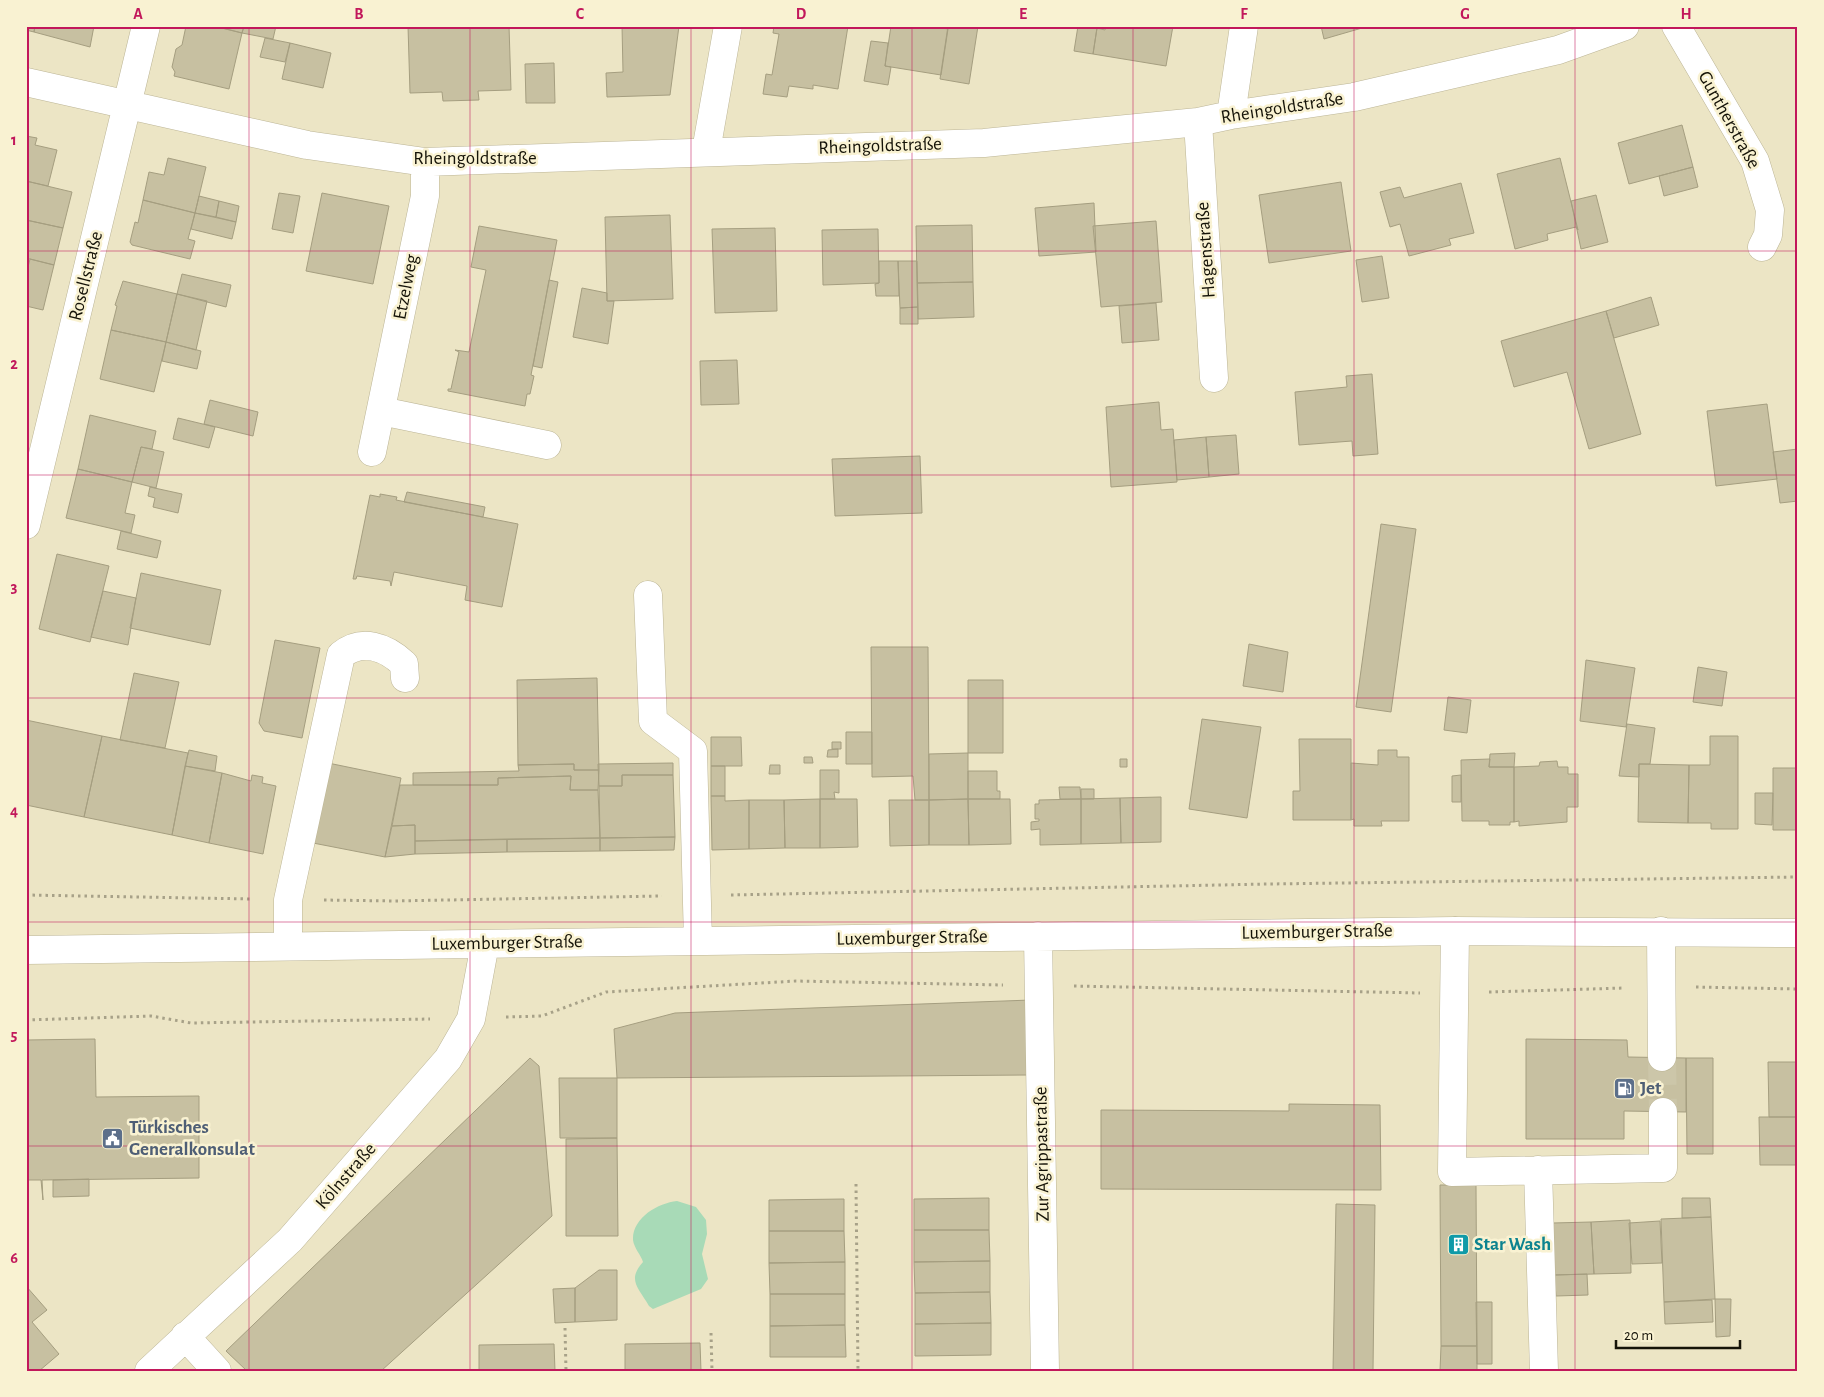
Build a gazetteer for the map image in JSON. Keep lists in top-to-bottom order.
{
  "streets": {
    "street": [
      "Rheingoldstraße",
      "Guntherstraße",
      "Hagenstraße",
      "Rosellstraße",
      "Etzelweg",
      "Luxemburger Straße",
      "Zur Agrippastraße",
      "Kölnstraße"
    ]
  },
  "crossings": [
    ["Rheingoldstraße", "Hagenstraße"],
    ["Rheingoldstraße", "Rosellstraße"],
    ["Rheingoldstraße", "Etzelweg"],
    ["Luxemburger Straße", "Zur Agrippastraße"],
    ["Luxemburger Straße", "Kölnstraße"]
  ],
  "places": {
    "fuel station": ["Jet"],
    "public building": ["Türkisches Generalkonsulat"],
    "building": ["Star Wash"]
  },
  "scale_bar": "20 m",
  "grid": {
    "columns": [
      "A",
      "B",
      "C",
      "D",
      "E",
      "F",
      "G",
      "H"
    ],
    "rows": [
      "1",
      "2",
      "3",
      "4",
      "5",
      "6"
    ]
  }
}
